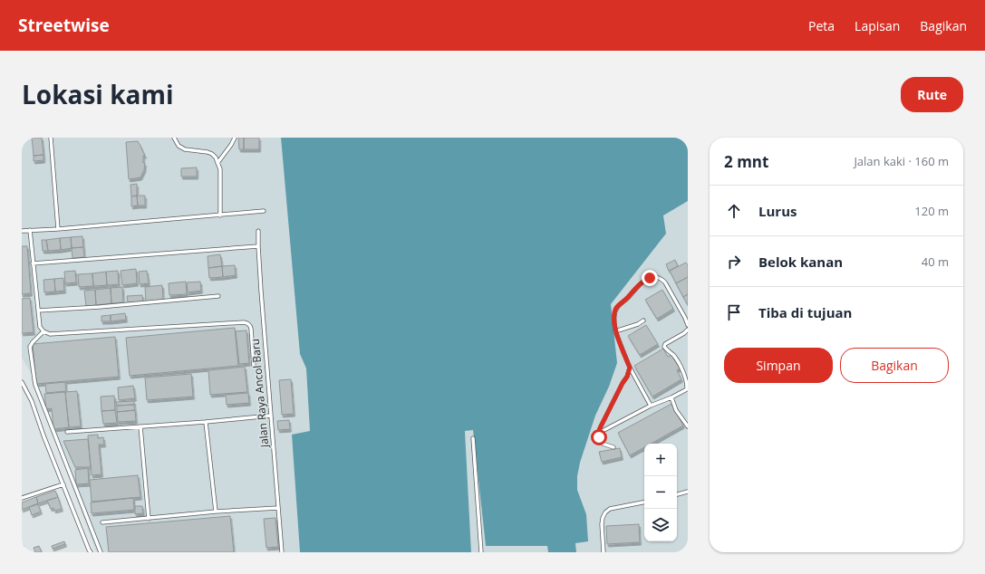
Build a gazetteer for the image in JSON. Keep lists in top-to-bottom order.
{
  "streets": {
    "lane": ["Jalan Raya Ancol Baru"]
  },
  "page": {
    "header": "Streetwise",
    "nav": ["Peta", "Lapisan", "Bagikan"],
    "title": "Lokasi kami",
    "buttons": [
      "Rute",
      ["Simpan", "Bagikan"]
    ],
    "heading": ["2 mnt", "Jalan kaki · 160 m"],
    "list": [
      ["Lurus", "120 m"],
      ["Belok kanan", "40 m"],
      "Tiba di tujuan"
    ],
    "map_buttons": ["+", "−"]
  }
}
